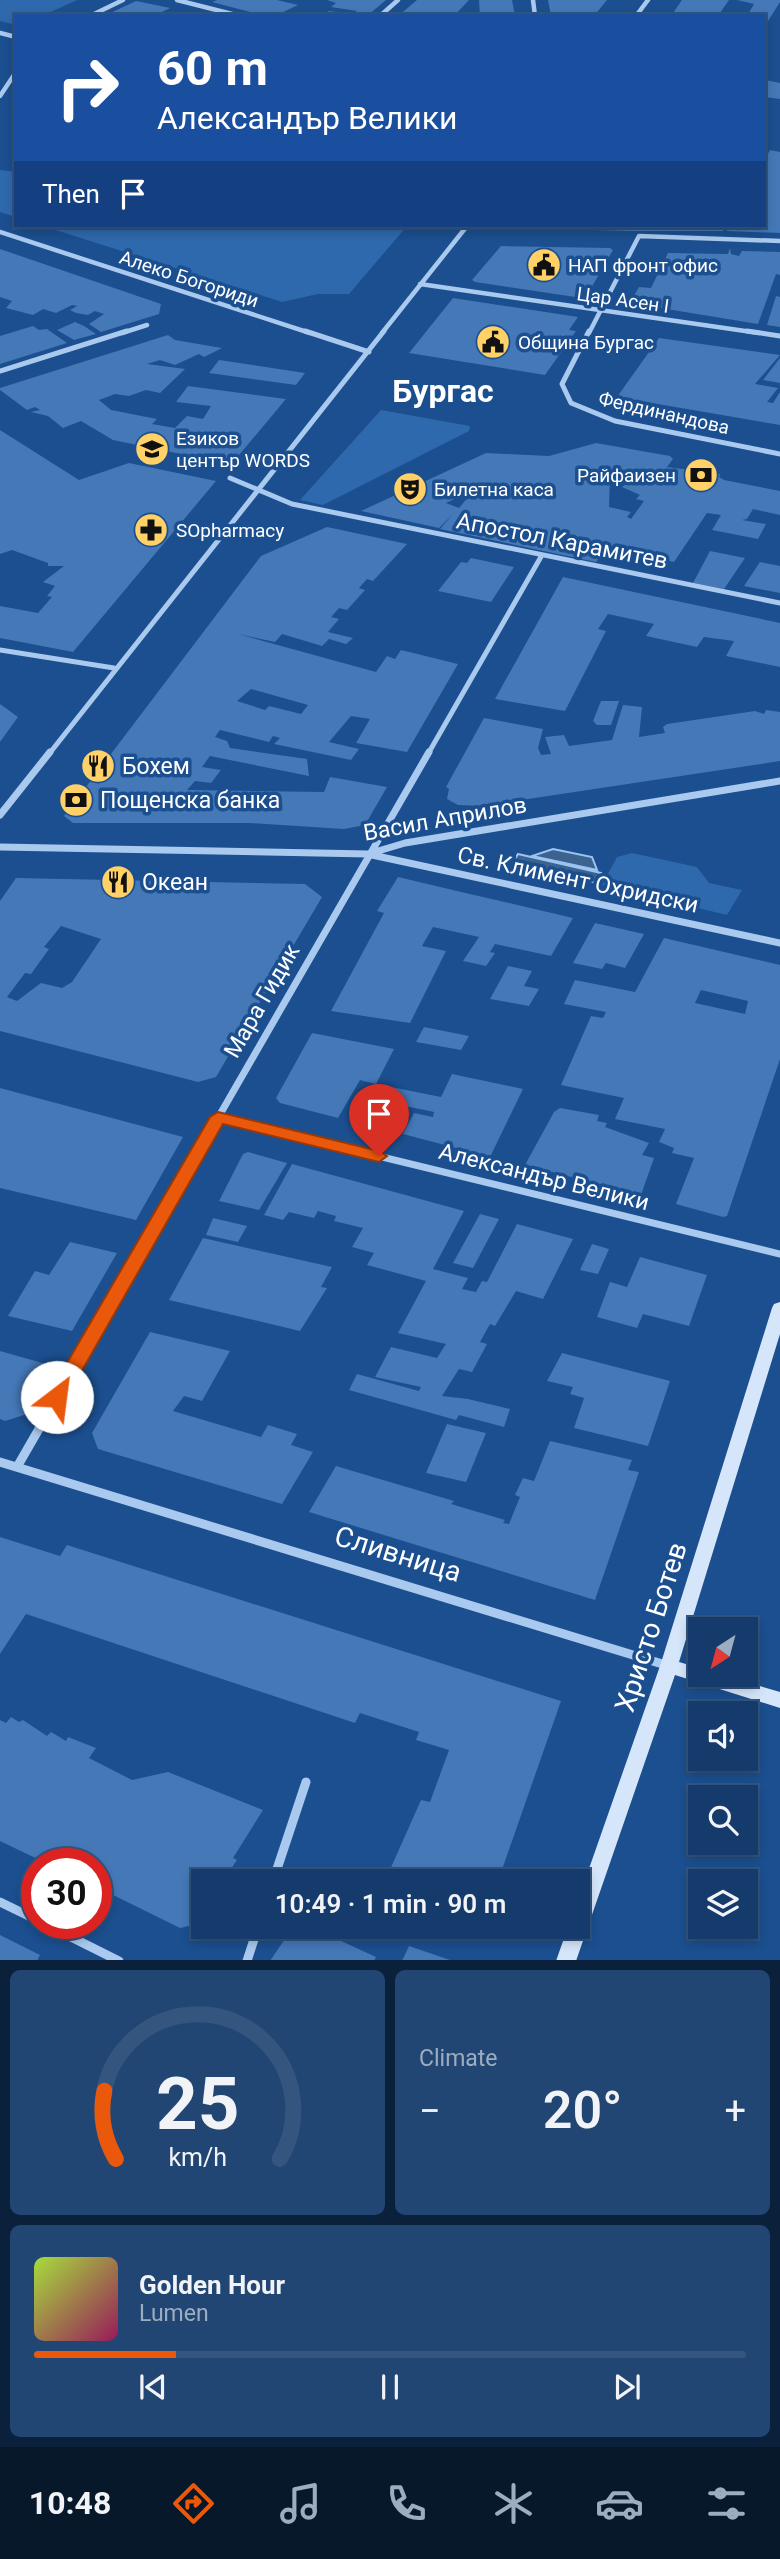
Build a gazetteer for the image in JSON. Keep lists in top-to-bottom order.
{
  "streets": {
    "main road": ["Сливница", "Христо Ботев"],
    "street": [
      "Алеко Богориди",
      "Цар Асен I",
      "Фердинандова",
      "Апостол Карамитев",
      "Васил Априлов",
      "Св. Климент Охридски",
      "Мара Гидик",
      "Александър Велики"
    ]
  },
  "crossings": [
    ["Цар Асен I", "Фердинандова"],
    ["Апостол Карамитев", "Мара Гидик"],
    ["Васил Априлов", "Св. Климент Охридски"],
    ["Васил Априлов", "Мара Гидик"],
    ["Св. Климент Охридски", "Мара Гидик"],
    ["Мара Гидик", "Александър Велики"],
    ["Мара Гидик", "Сливница"],
    ["Сливница", "Христо Ботев"]
  ],
  "districts": ["Бургас"],
  "places": {
    "public building": ["НАП фронт офис", "Община Бургас"],
    "school or university": ["Езиков център WORDS"],
    "bank": ["Райфаизен", "Пощенска банка"],
    "theatre": ["Билетна каса"],
    "pharmacy": ["SOpharmacy"],
    "restaurant": ["Бохем", "Океан"]
  },
  "north": "bottom left",
  "page": {
    "turn": ["60 m", "Александър Велики"],
    "then": "Then",
    "limit": "30",
    "trip": "10:49 · 1 min · 90 m",
    "tile": "Climate",
    "heat": ["−", "20°", "+"],
    "song": ["Golden Hour", "Lumen"],
    "tabs": "10:48",
    "gauge": ["25", "km/h"]
  }
}
